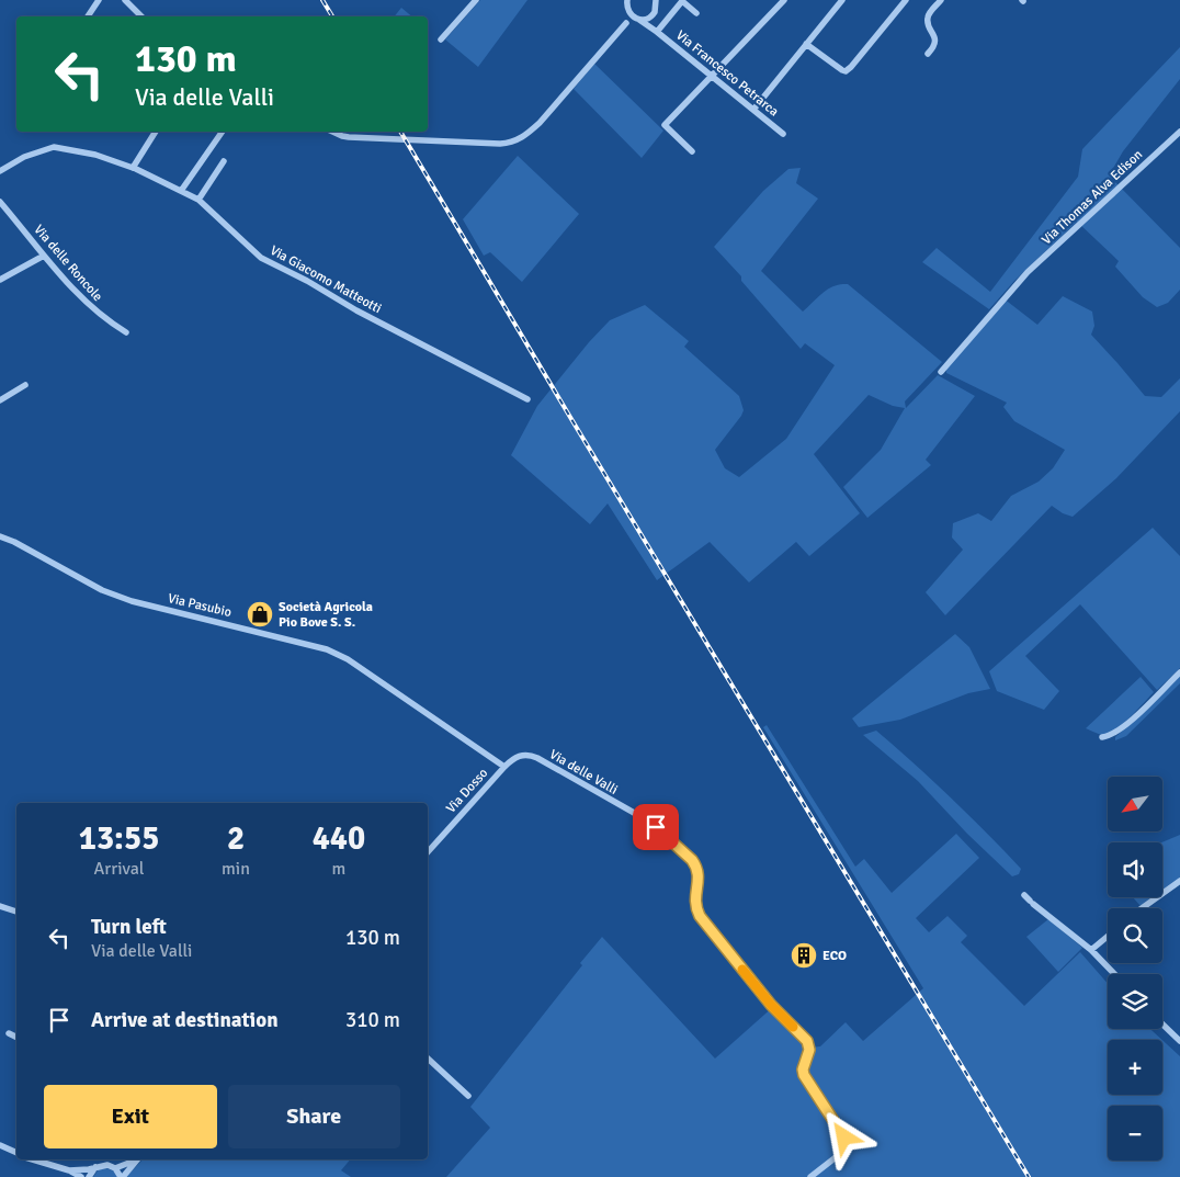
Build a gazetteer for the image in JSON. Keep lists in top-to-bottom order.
{
  "streets": {
    "street": [
      "Via Francesco Petrarca",
      "Via Thomas Alva Edison",
      "Via delle Roncole",
      "Via Giacomo Matteotti",
      "Via Pasubio",
      "Via delle Valli",
      "Via Dosso"
    ]
  },
  "crossings": [
    ["Via Pasubio", "Via delle Valli"],
    ["Via Pasubio", "Via Dosso"],
    ["Via delle Valli", "Via Dosso"]
  ],
  "places": {
    "shop": ["Società Agricola Pio Bove S. S."],
    "building": ["ECO"]
  },
  "north": "bottom left",
  "page": {
    "turn": ["130 m", "Via delle Valli"],
    "map_buttons": ["+", "−"],
    "eta": [
      "13:55",
      "Arrival",
      "2",
      "min",
      "440",
      "m"
    ],
    "list": [
      {
        "name": "Turn left",
        "note": "Via delle Valli",
        "value": "130 m"
      },
      {
        "name": "Arrive at destination",
        "value": "310 m"
      }
    ],
    "buttons": ["Exit", "Share"]
  }
}
